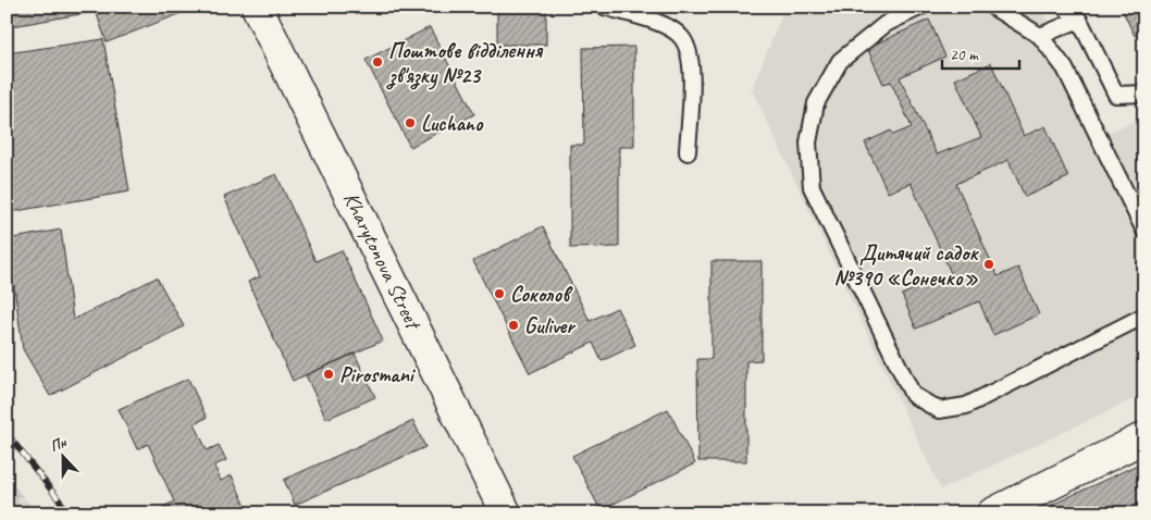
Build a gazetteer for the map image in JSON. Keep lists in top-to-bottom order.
{
  "streets": {
    "street": ["Kharytonova Street"]
  },
  "places": [
    "Поштове відділення зв'язку №23",
    "Luchano",
    "Дитячий садок №390 «Сонечко»",
    "Соколов",
    "Guliver",
    "Pirosmani"
  ],
  "scale_bar": "20 m",
  "north": "top"
}
